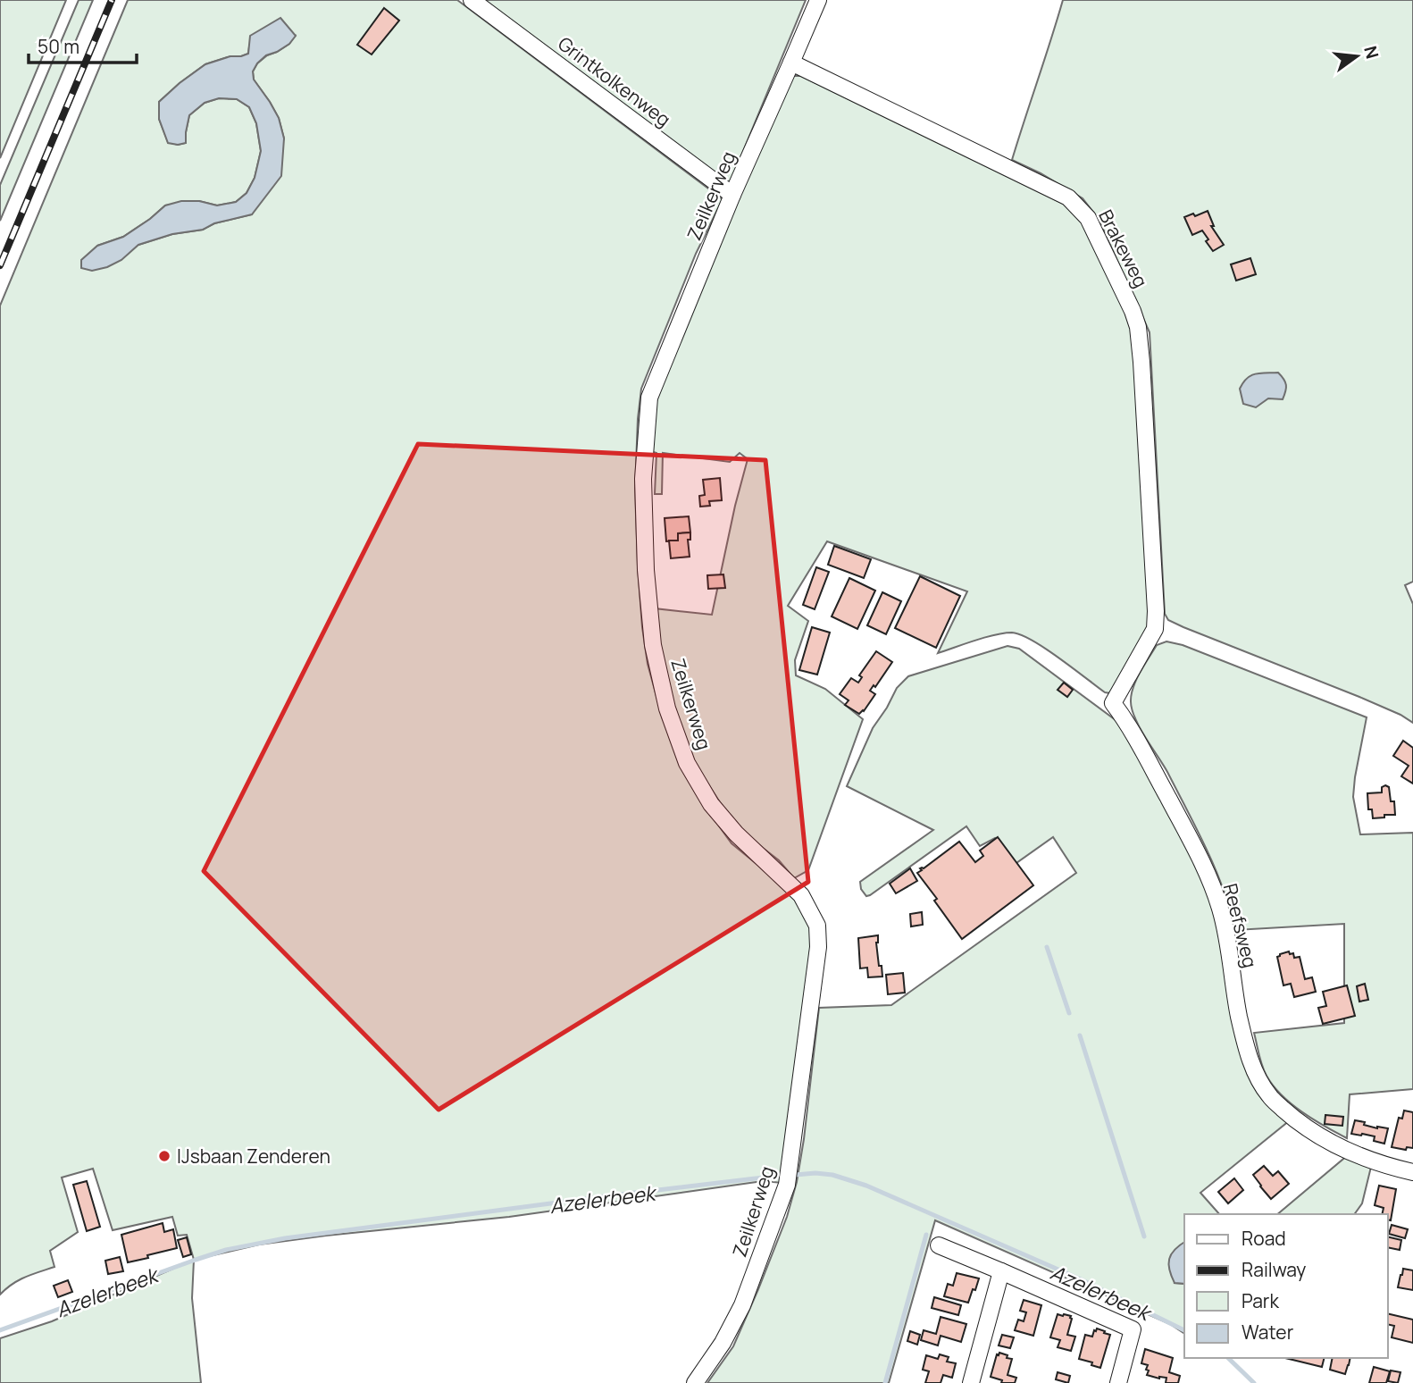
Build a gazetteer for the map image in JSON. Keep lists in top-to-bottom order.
{
  "streets": {
    "street": [
      "Grintkolkenweg",
      "Zeilkerweg",
      "Brakeweg",
      "Reefsweg"
    ]
  },
  "crossings": [
    ["Grintkolkenweg", "Zeilkerweg"],
    ["Zeilkerweg", "Brakeweg"],
    ["Brakeweg", "Reefsweg"]
  ],
  "water": ["Azelerbeek"],
  "places": ["IJsbaan Zenderen"],
  "legend": [
    "Road",
    "Railway",
    "Park",
    "Water"
  ],
  "scale_bar": "50 m",
  "north": "right"
}
